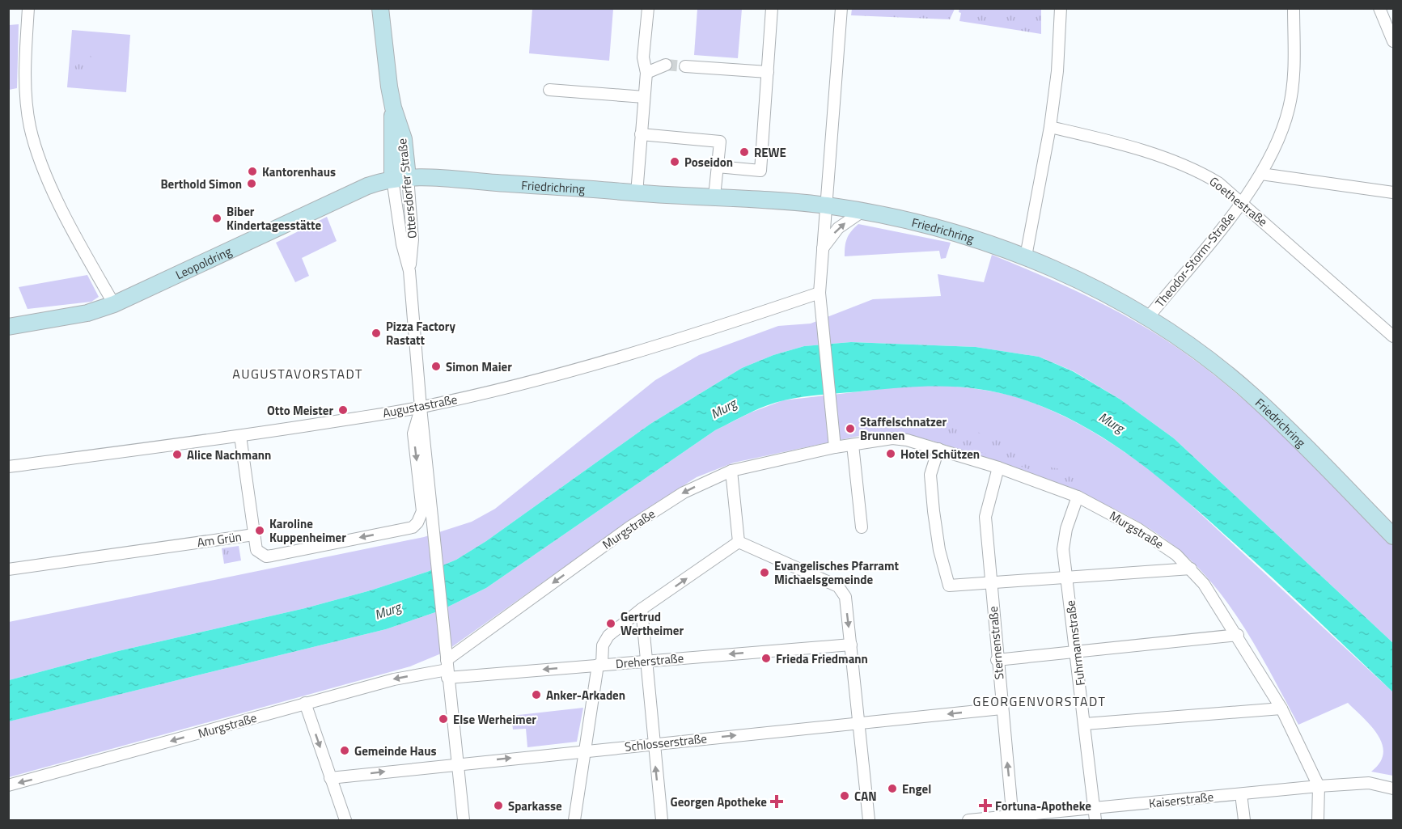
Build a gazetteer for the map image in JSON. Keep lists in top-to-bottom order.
{
  "streets": {
    "main road": ["Friedrichring", "Ottersdorfer Straße", "Leopoldring"],
    "street": [
      "Goethestraße",
      "Theodor-Storm-Straße",
      "Augustastraße",
      "Murgstraße",
      "Am Grün",
      "Sternenstraße",
      "Fuhrmannstraße",
      "Dreherstraße",
      "Schlosserstraße",
      "Kaiserstraße"
    ]
  },
  "crossings": [
    ["Friedrichring", "Ottersdorfer Straße"],
    ["Friedrichring", "Theodor-Storm-Straße"],
    ["Friedrichring", "Leopoldring"],
    ["Ottersdorfer Straße", "Leopoldring"],
    ["Ottersdorfer Straße", "Augustastraße"],
    ["Ottersdorfer Straße", "Murgstraße"],
    ["Ottersdorfer Straße", "Am Grün"],
    ["Ottersdorfer Straße", "Dreherstraße"],
    ["Ottersdorfer Straße", "Schlosserstraße"],
    ["Goethestraße", "Theodor-Storm-Straße"],
    ["Murgstraße", "Sternenstraße"],
    ["Murgstraße", "Fuhrmannstraße"],
    ["Murgstraße", "Dreherstraße"],
    ["Murgstraße", "Kaiserstraße"],
    ["Sternenstraße", "Schlosserstraße"],
    ["Sternenstraße", "Kaiserstraße"],
    ["Fuhrmannstraße", "Kaiserstraße"]
  ],
  "one_way": ["Murgstraße", "Dreherstraße"],
  "districts": ["AUGUSTAVORSTADT", "GEORGENVORSTADT"],
  "water": ["Murg"],
  "places": {
    "other": [
      "REWE",
      "Poseidon",
      "Kantorenhaus",
      "Berthold Simon",
      "Biber Kindertagesstätte",
      "Pizza Factory Rastatt",
      "Simon Maier",
      "Otto Meister",
      "Staffelschnatzer Brunnen",
      "Hotel Schützen",
      "Alice Nachmann",
      "Karoline Kuppenheimer",
      "Evangelisches Pfarramt Michaelsgemeinde",
      "Gertrud Wertheimer",
      "Frieda Friedmann",
      "Anker-Arkaden",
      "Else Werheimer",
      "Gemeinde Haus",
      "Engel",
      "CAN",
      "Sparkasse"
    ],
    "health": ["Georgen Apotheke", "Fortuna-Apotheke"]
  }
}
